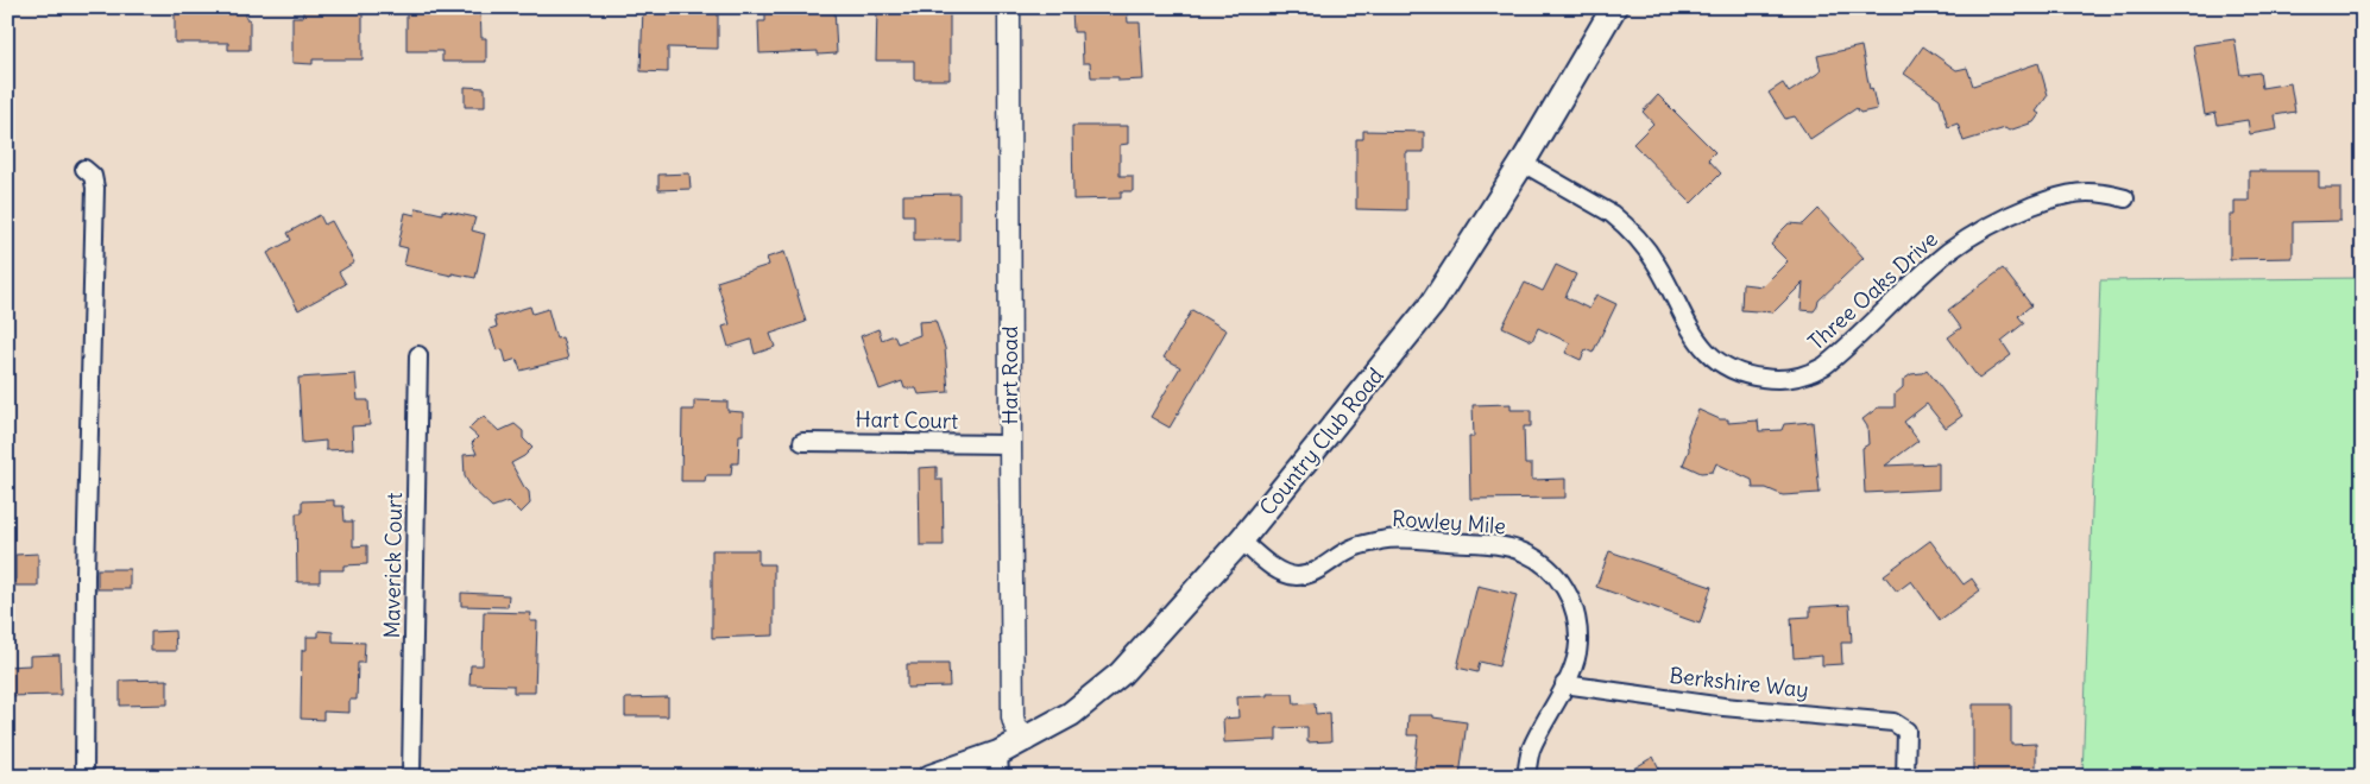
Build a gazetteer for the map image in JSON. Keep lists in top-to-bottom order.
{
  "streets": {
    "main road": ["Country Club Road"],
    "street": [
      "Three Oaks Drive",
      "Hart Road",
      "Hart Court",
      "Rowley Mile",
      "Maverick Court",
      "Berkshire Way"
    ]
  },
  "crossings": [
    ["Three Oaks Drive", "Country Club Road"],
    ["Hart Road", "Hart Court"],
    ["Hart Road", "Country Club Road"],
    ["Country Club Road", "Rowley Mile"],
    ["Rowley Mile", "Berkshire Way"]
  ]
}
